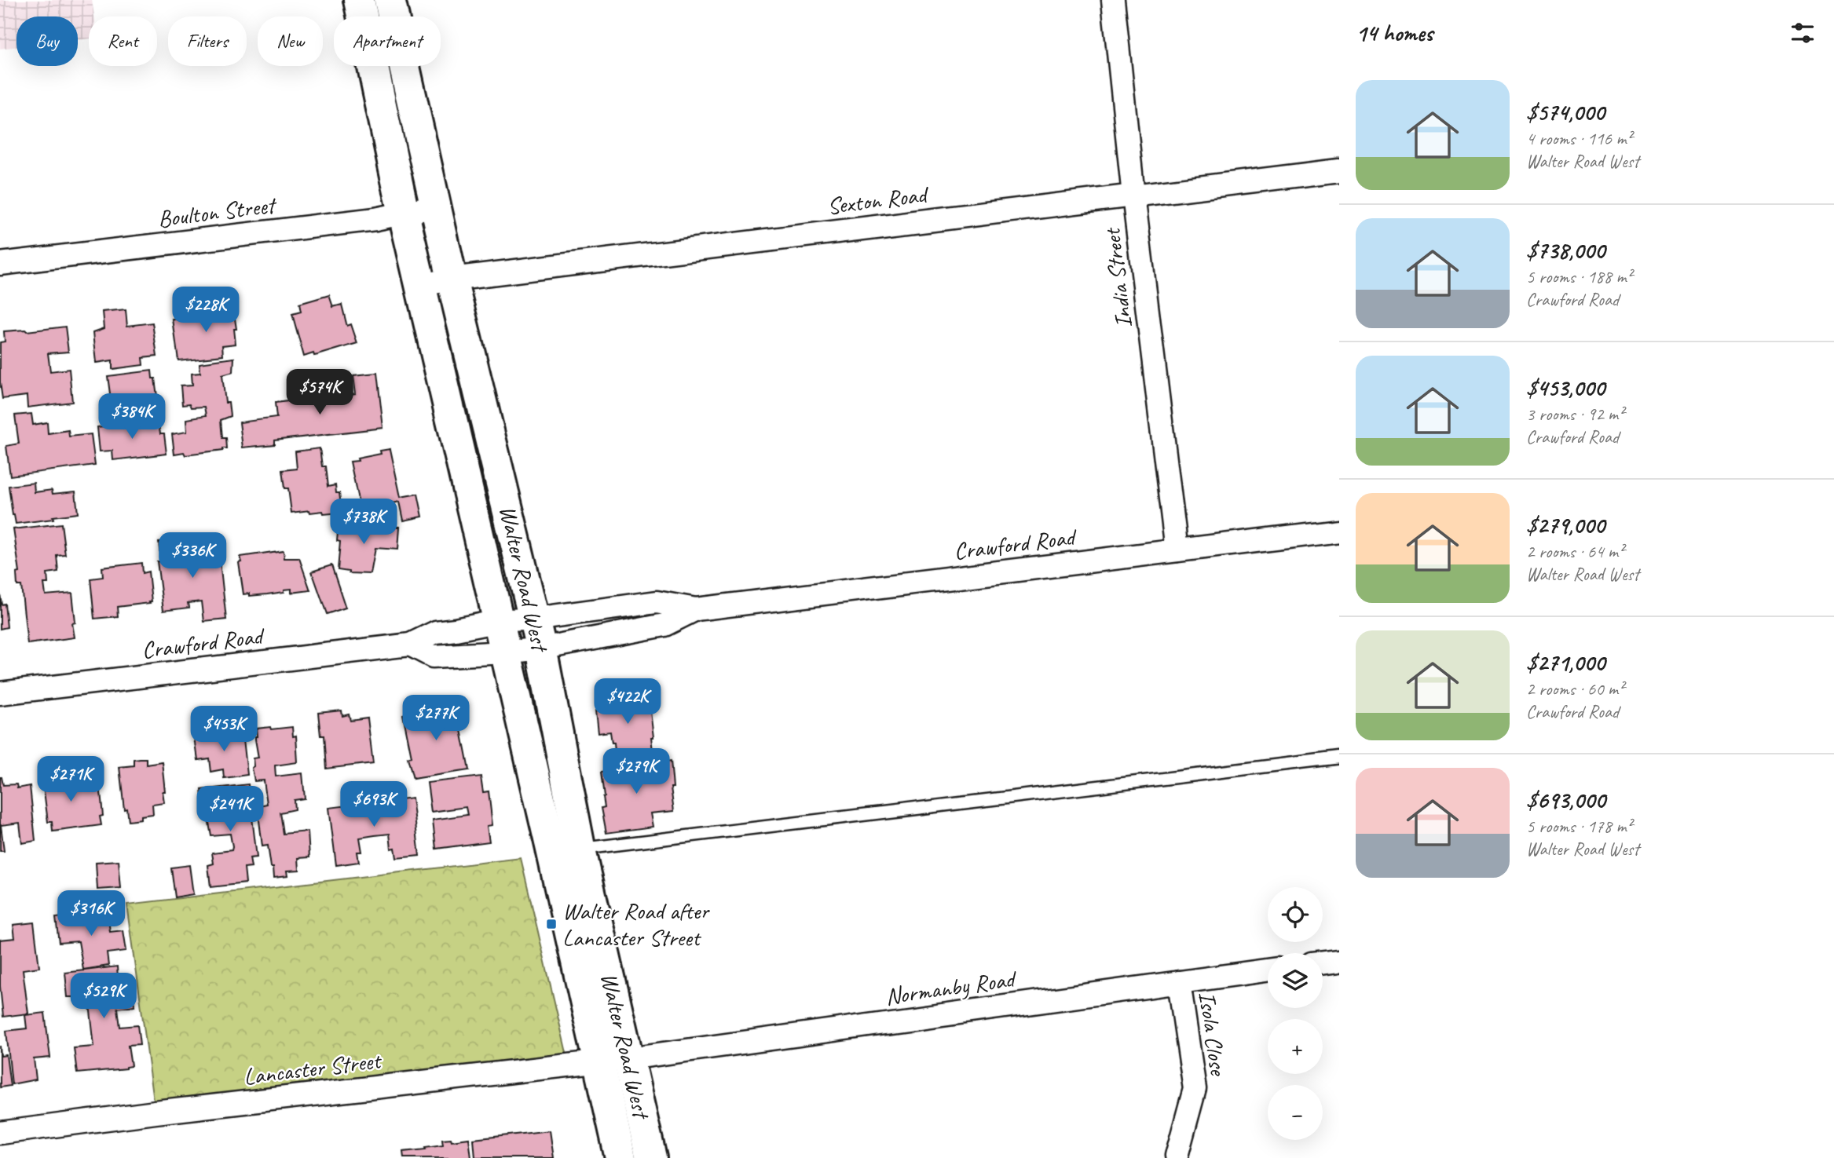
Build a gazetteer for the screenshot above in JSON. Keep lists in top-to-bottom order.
{
  "streets": {
    "main road": ["Walter Road West"],
    "street": [
      "Sexton Road",
      "Boulton Street",
      "India Street",
      "Crawford Road",
      "Normanby Road",
      "Isola Close",
      "Lancaster Street"
    ]
  },
  "crossings": [
    ["Sexton Road", "India Street"],
    ["Sexton Road", "Walter Road West"],
    ["Boulton Street", "Walter Road West"],
    ["India Street", "Crawford Road"],
    ["Crawford Road", "Walter Road West"],
    ["Walter Road West", "Normanby Road"],
    ["Walter Road West", "Lancaster Street"],
    ["Normanby Road", "Isola Close"],
    ["Normanby Road", "Lancaster Street"]
  ],
  "places": {
    "transit": ["Walter Road after Lancaster Street"]
  },
  "page": {
    "heading": "14 homes",
    "chip": [
      "Buy",
      "Rent",
      "Filters",
      "New",
      "Apartment"
    ],
    "list": [
      {
        "name": "$574,000",
        "note": "4 rooms · 116 m² · Walter Road West"
      },
      {
        "name": "$738,000",
        "note": "5 rooms · 188 m² · Crawford Road"
      },
      {
        "name": "$453,000",
        "note": "3 rooms · 92 m² · Crawford Road"
      },
      {
        "name": "$279,000",
        "note": "2 rooms · 64 m² · Walter Road West"
      },
      {
        "name": "$271,000",
        "note": "2 rooms · 60 m² · Crawford Road"
      },
      {
        "name": "$693,000",
        "note": "5 rooms · 178 m² · Walter Road West"
      }
    ],
    "price": [
      "$228K",
      "$574K",
      "$384K",
      "$738K",
      "$336K",
      "$422K",
      "$277K",
      "$453K",
      "$279K",
      "$271K",
      "$693K",
      "$241K",
      "$316K",
      "$529K"
    ],
    "map_buttons": ["+", "−"]
  }
}
